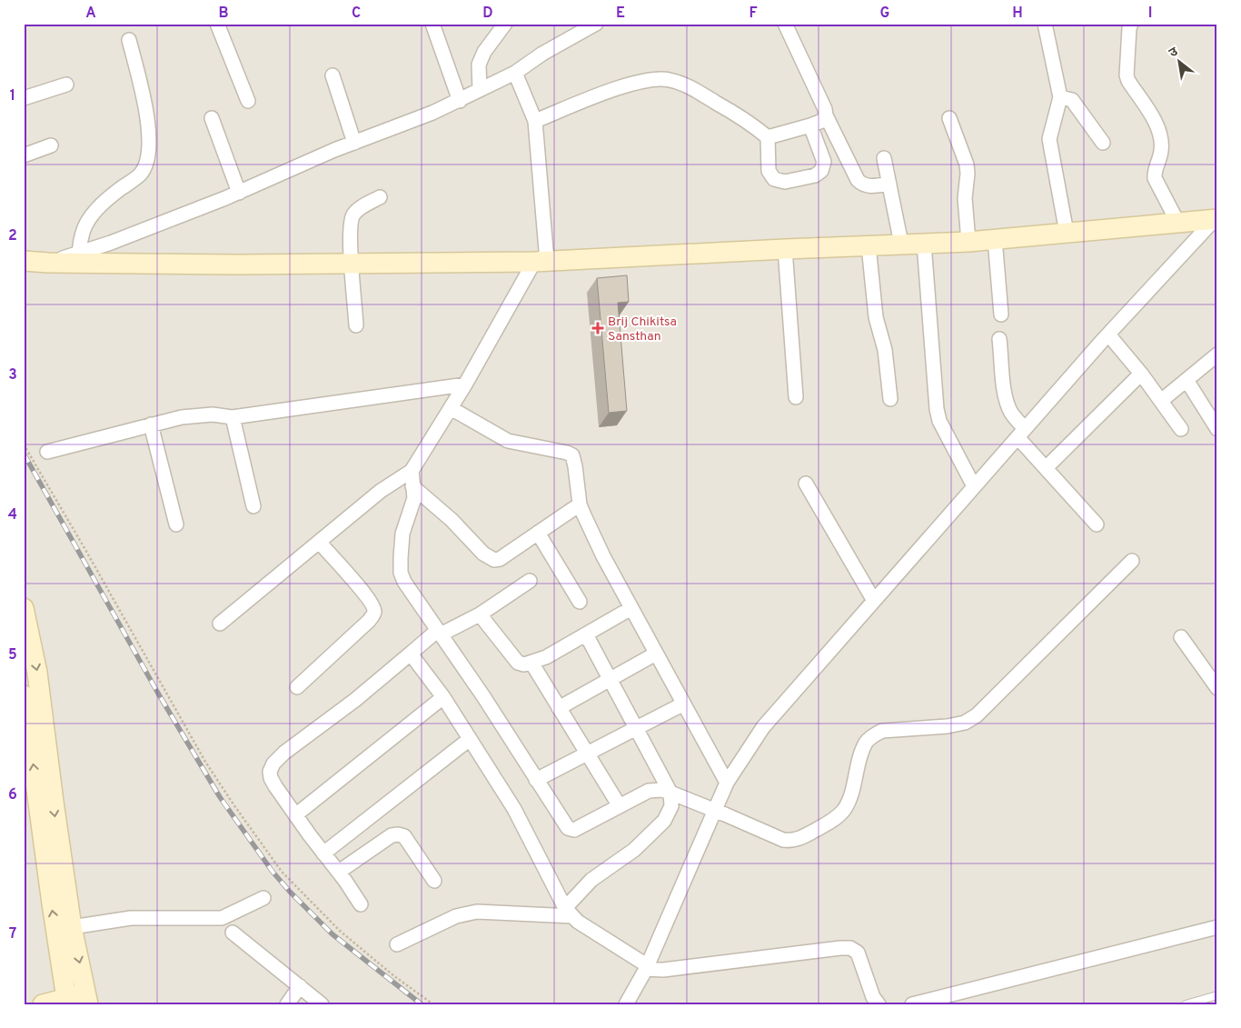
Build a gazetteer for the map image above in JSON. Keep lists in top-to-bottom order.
{
  "places": {
    "health": ["Brij Chikitsa Sansthan"]
  },
  "north": "top left",
  "grid": {
    "columns": [
      "A",
      "B",
      "C",
      "D",
      "E",
      "F",
      "G",
      "H",
      "I"
    ],
    "rows": [
      "1",
      "2",
      "3",
      "4",
      "5",
      "6",
      "7"
    ]
  }
}
